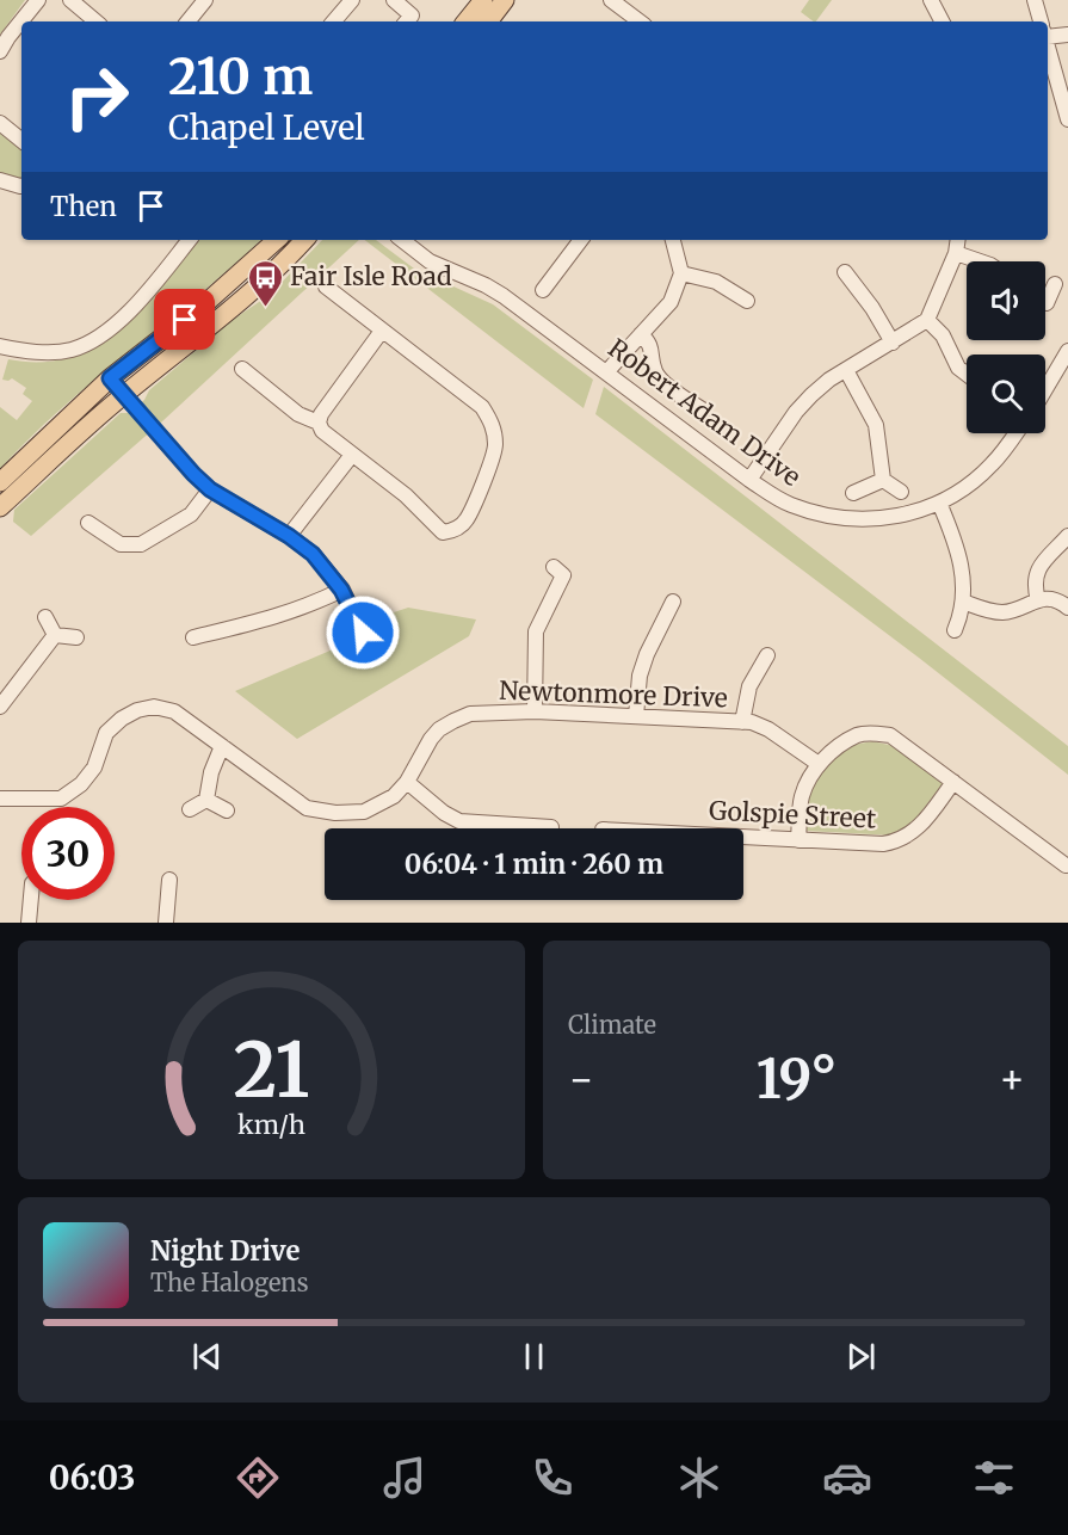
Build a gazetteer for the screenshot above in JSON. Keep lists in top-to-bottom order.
{
  "streets": {
    "street": ["Robert Adam Drive", "Newtonmore Drive", "Golspie Street"]
  },
  "places": {
    "bus stop": ["Fair Isle Road"]
  },
  "page": {
    "turn": ["210 m", "Chapel Level"],
    "then": "Then",
    "limit": "30",
    "trip": "06:04 · 1 min · 260 m",
    "tile": "Climate",
    "heat": ["−", "19°", "+"],
    "song": ["Night Drive", "The Halogens"],
    "tabs": "06:03",
    "gauge": ["21", "km/h"]
  }
}
